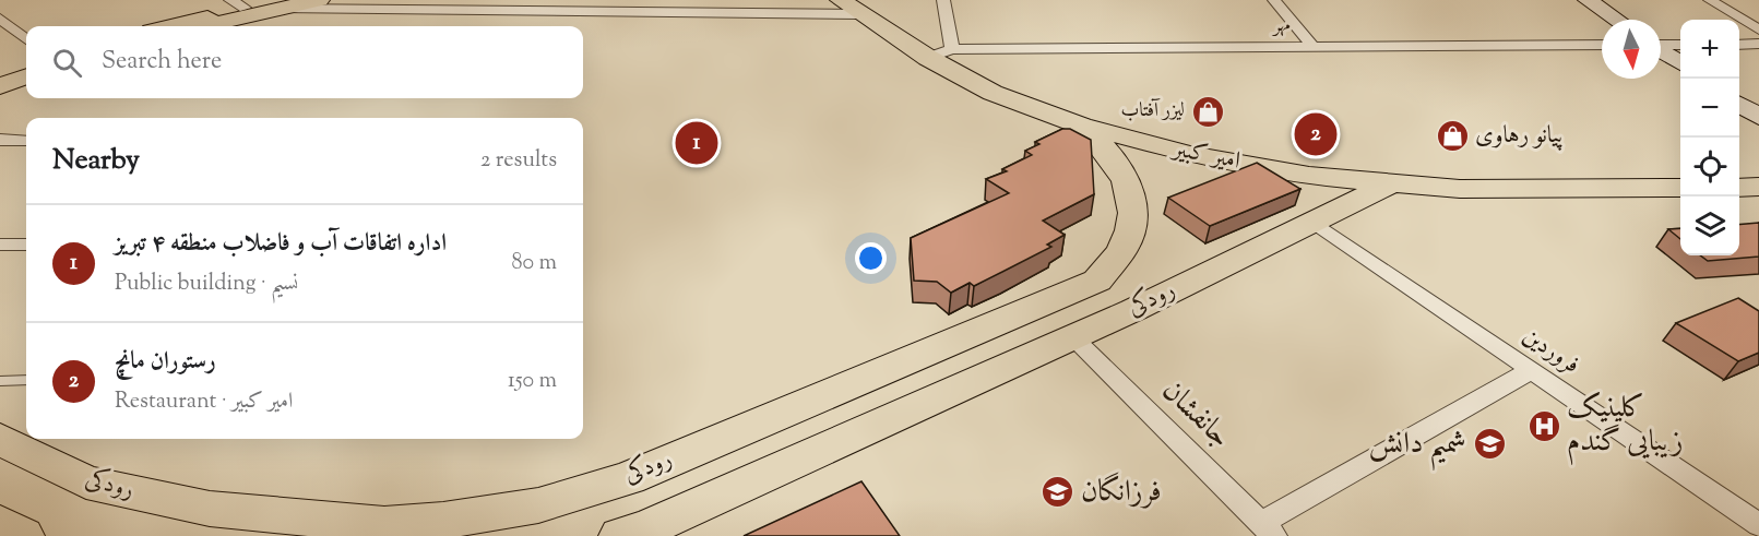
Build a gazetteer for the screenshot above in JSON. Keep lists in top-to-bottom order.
{
  "streets": {
    "main road": ["امیر کبیر", "رودکى"],
    "street": ["مهر", "فروردین", "جانفشان"]
  },
  "crossings": [
    ["مهر", "امیر کبیر"],
    ["امیر کبیر", "رودکى"],
    ["رودکى", "فروردین"],
    ["رودکى", "جانفشان"]
  ],
  "places": {
    "shop": ["لیزر آفتاب", "پیانو رهاوی"],
    "hospital": ["کلینیک زیبایی گندم"],
    "school or university": ["شمیم دانش", "فرزانگان"]
  },
  "north": "bottom",
  "page": {
    "map_buttons": ["+", "−"],
    "search": "Search here",
    "pins": ["2", "1"],
    "heading": ["Nearby", "2 results"],
    "list": [
      {
        "mark": "1",
        "name": "اداره اتفاقات آب و فاضلاب منطقه ۴ تبریز",
        "note": "Public building · نسیم",
        "value": "80 m"
      },
      {
        "mark": "2",
        "name": "رستوران مانچ",
        "note": "Restaurant · امیر کبیر",
        "value": "150 m"
      }
    ]
  }
}
